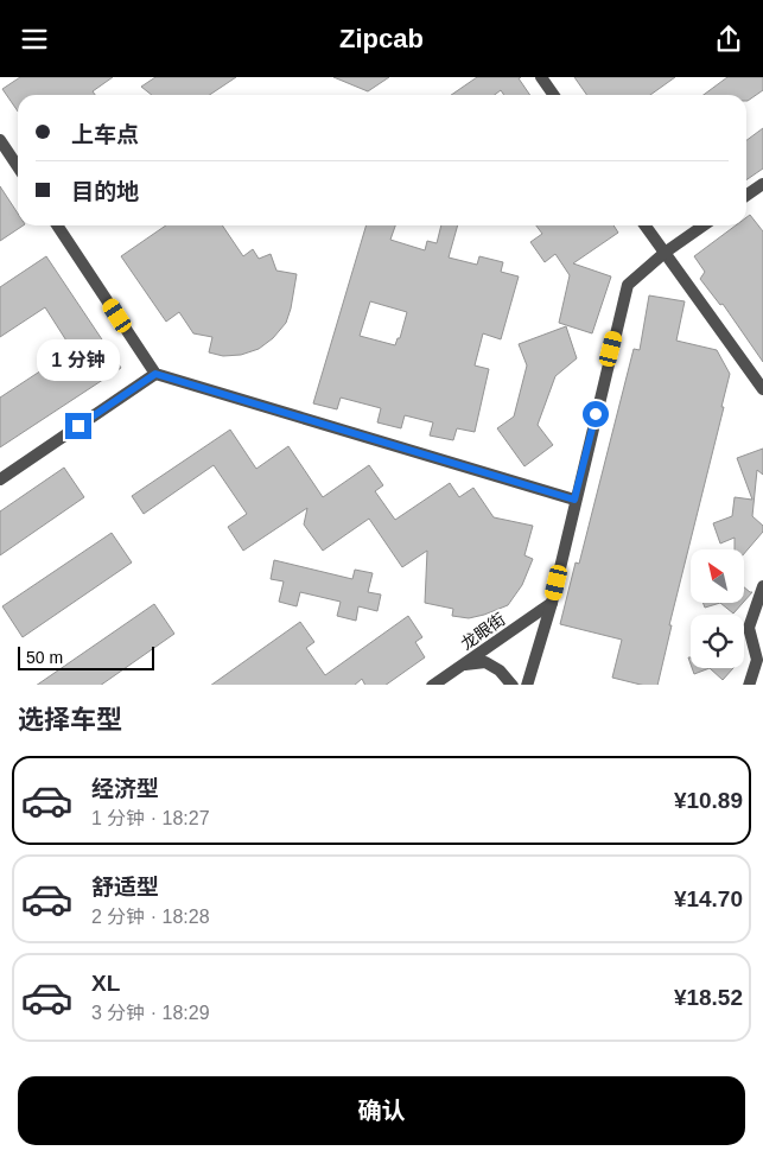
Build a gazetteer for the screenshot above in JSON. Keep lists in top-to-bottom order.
{
  "streets": {
    "street": ["龙眼街"]
  },
  "scale_bar": "50 m",
  "north": "top left",
  "page": {
    "header": "Zipcab",
    "banner": ["上车点", "目的地"],
    "bubble": "1 分钟",
    "scale": "50 m",
    "heading": "选择车型",
    "list": [
      {
        "name": "经济型",
        "note": "1 分钟 · 18:27",
        "value": "¥10.89"
      },
      {
        "name": "舒适型",
        "note": "2 分钟 · 18:28",
        "value": "¥14.70"
      },
      {
        "name": "XL",
        "note": "3 分钟 · 18:29",
        "value": "¥18.52"
      }
    ],
    "buttons": "确认"
  }
}
